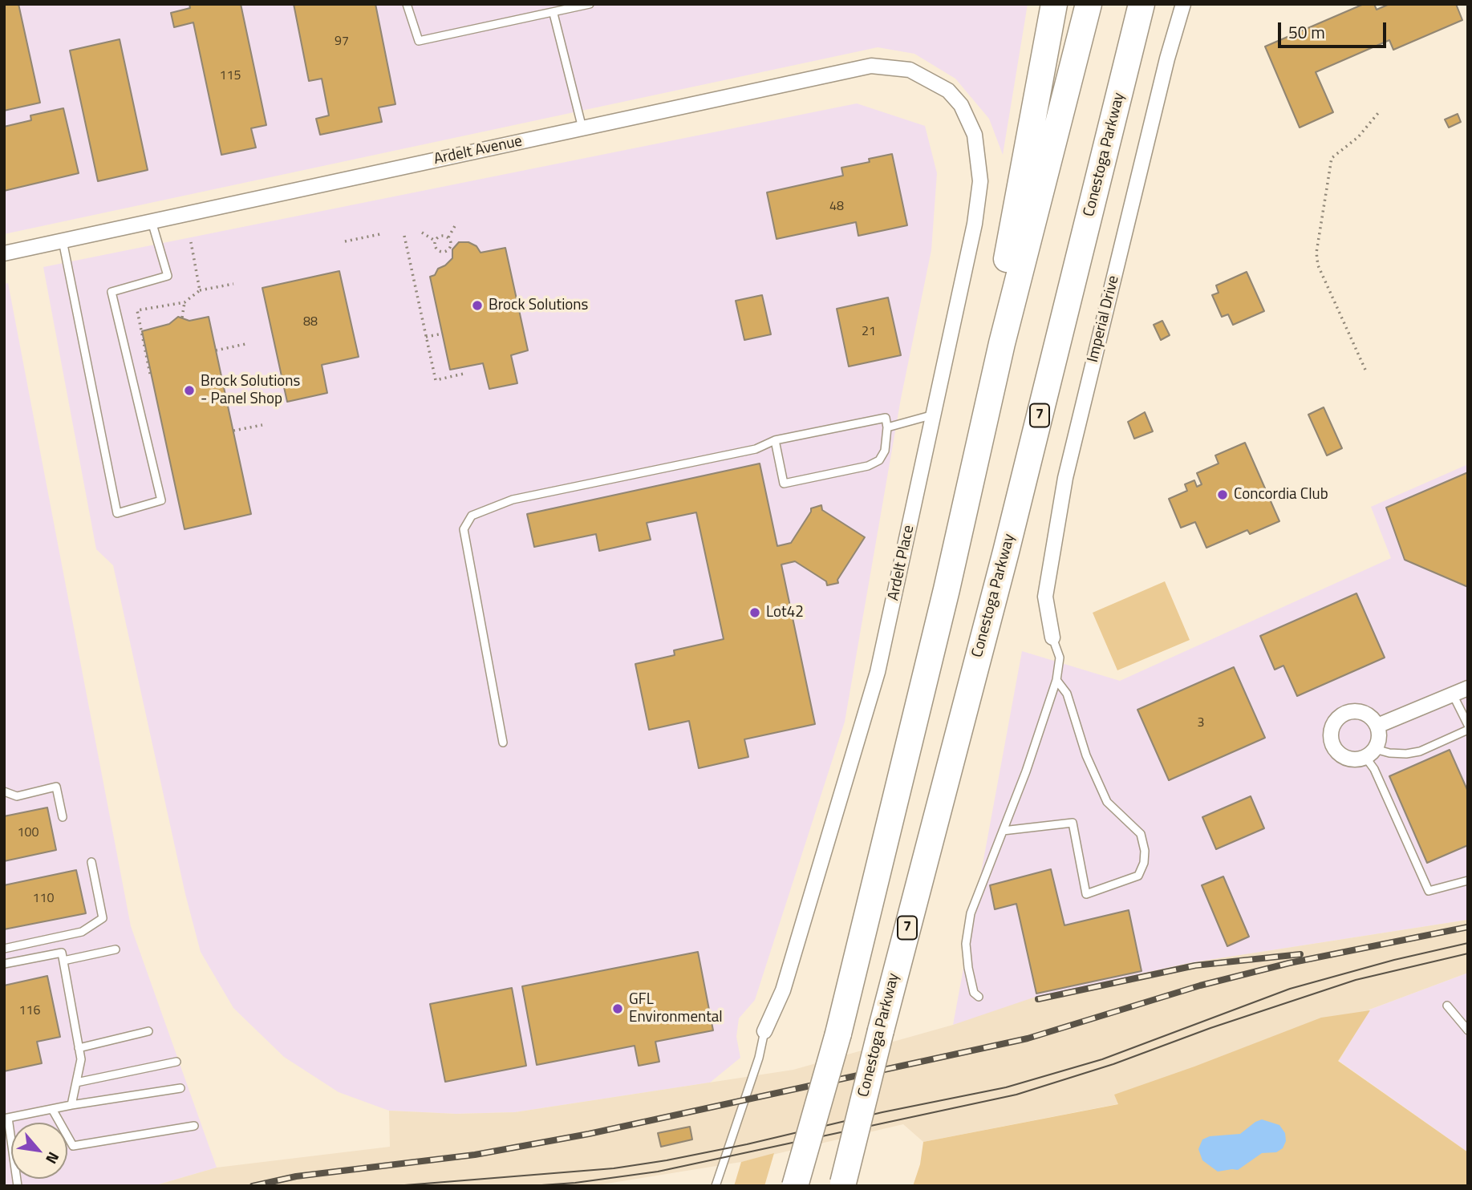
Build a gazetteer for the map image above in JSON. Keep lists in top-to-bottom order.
{
  "streets": {
    "highway": ["Conestoga Parkway", "7"],
    "street": ["Ardelt Avenue", "Imperial Drive", "Ardelt Place"]
  },
  "crossings": [
    ["Ardelt Avenue", "Ardelt Place"]
  ],
  "places": [
    "Brock Solutions",
    "Brock Solutions - Panel Shop",
    "Concordia Club",
    "Lot42",
    "GFL Environmental"
  ],
  "house_numbers": [
    "97",
    "115",
    "48",
    "88",
    "21",
    "3",
    "100",
    "110",
    "116"
  ],
  "scale_bar": "50 m",
  "north": "bottom right"
}
